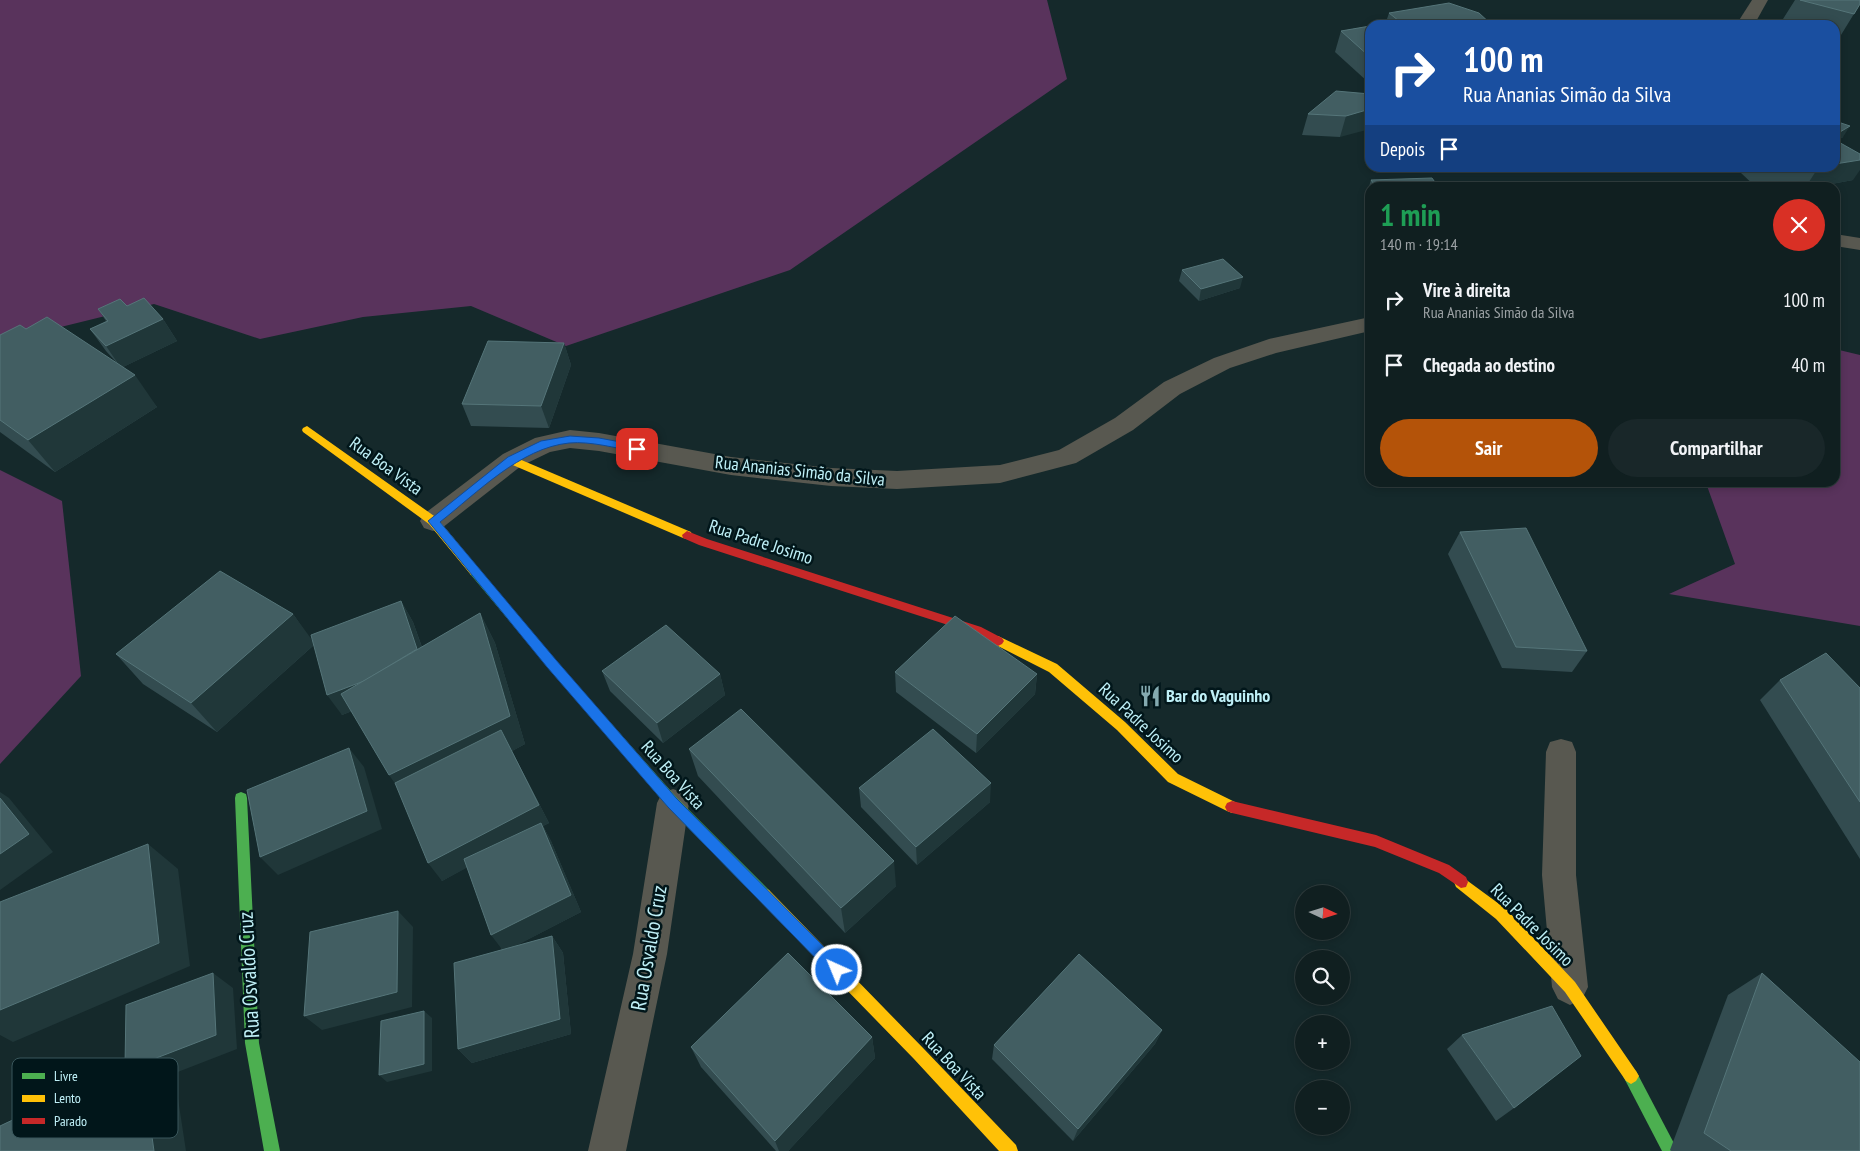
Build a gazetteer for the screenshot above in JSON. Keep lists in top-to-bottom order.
{
  "streets": {
    "street": [
      "Rua Boa Vista",
      "Rua Ananias Simão da Silva",
      "Rua Padre Josimo",
      "Rua Osvaldo Cruz"
    ]
  },
  "crossings": [
    ["Rua Boa Vista", "Rua Ananias Simão da Silva"],
    ["Rua Boa Vista", "Rua Osvaldo Cruz"],
    ["Rua Ananias Simão da Silva", "Rua Padre Josimo"]
  ],
  "places": {
    "restaurant": ["Bar do Vaguinho"]
  },
  "legend": ["Livre", "Lento", "Parado"],
  "north": "right",
  "page": {
    "turn": ["100 m", "Rua Ananias Simão da Silva"],
    "then": "Depois",
    "heading": ["1 min", "140 m · 19:14"],
    "list": [
      {
        "name": "Vire à direita",
        "note": "Rua Ananias Simão da Silva",
        "value": "100 m"
      },
      {
        "name": "Chegada ao destino",
        "value": "40 m"
      }
    ],
    "buttons": ["Sair", "Compartilhar"],
    "map_buttons": ["+", "−"]
  }
}
